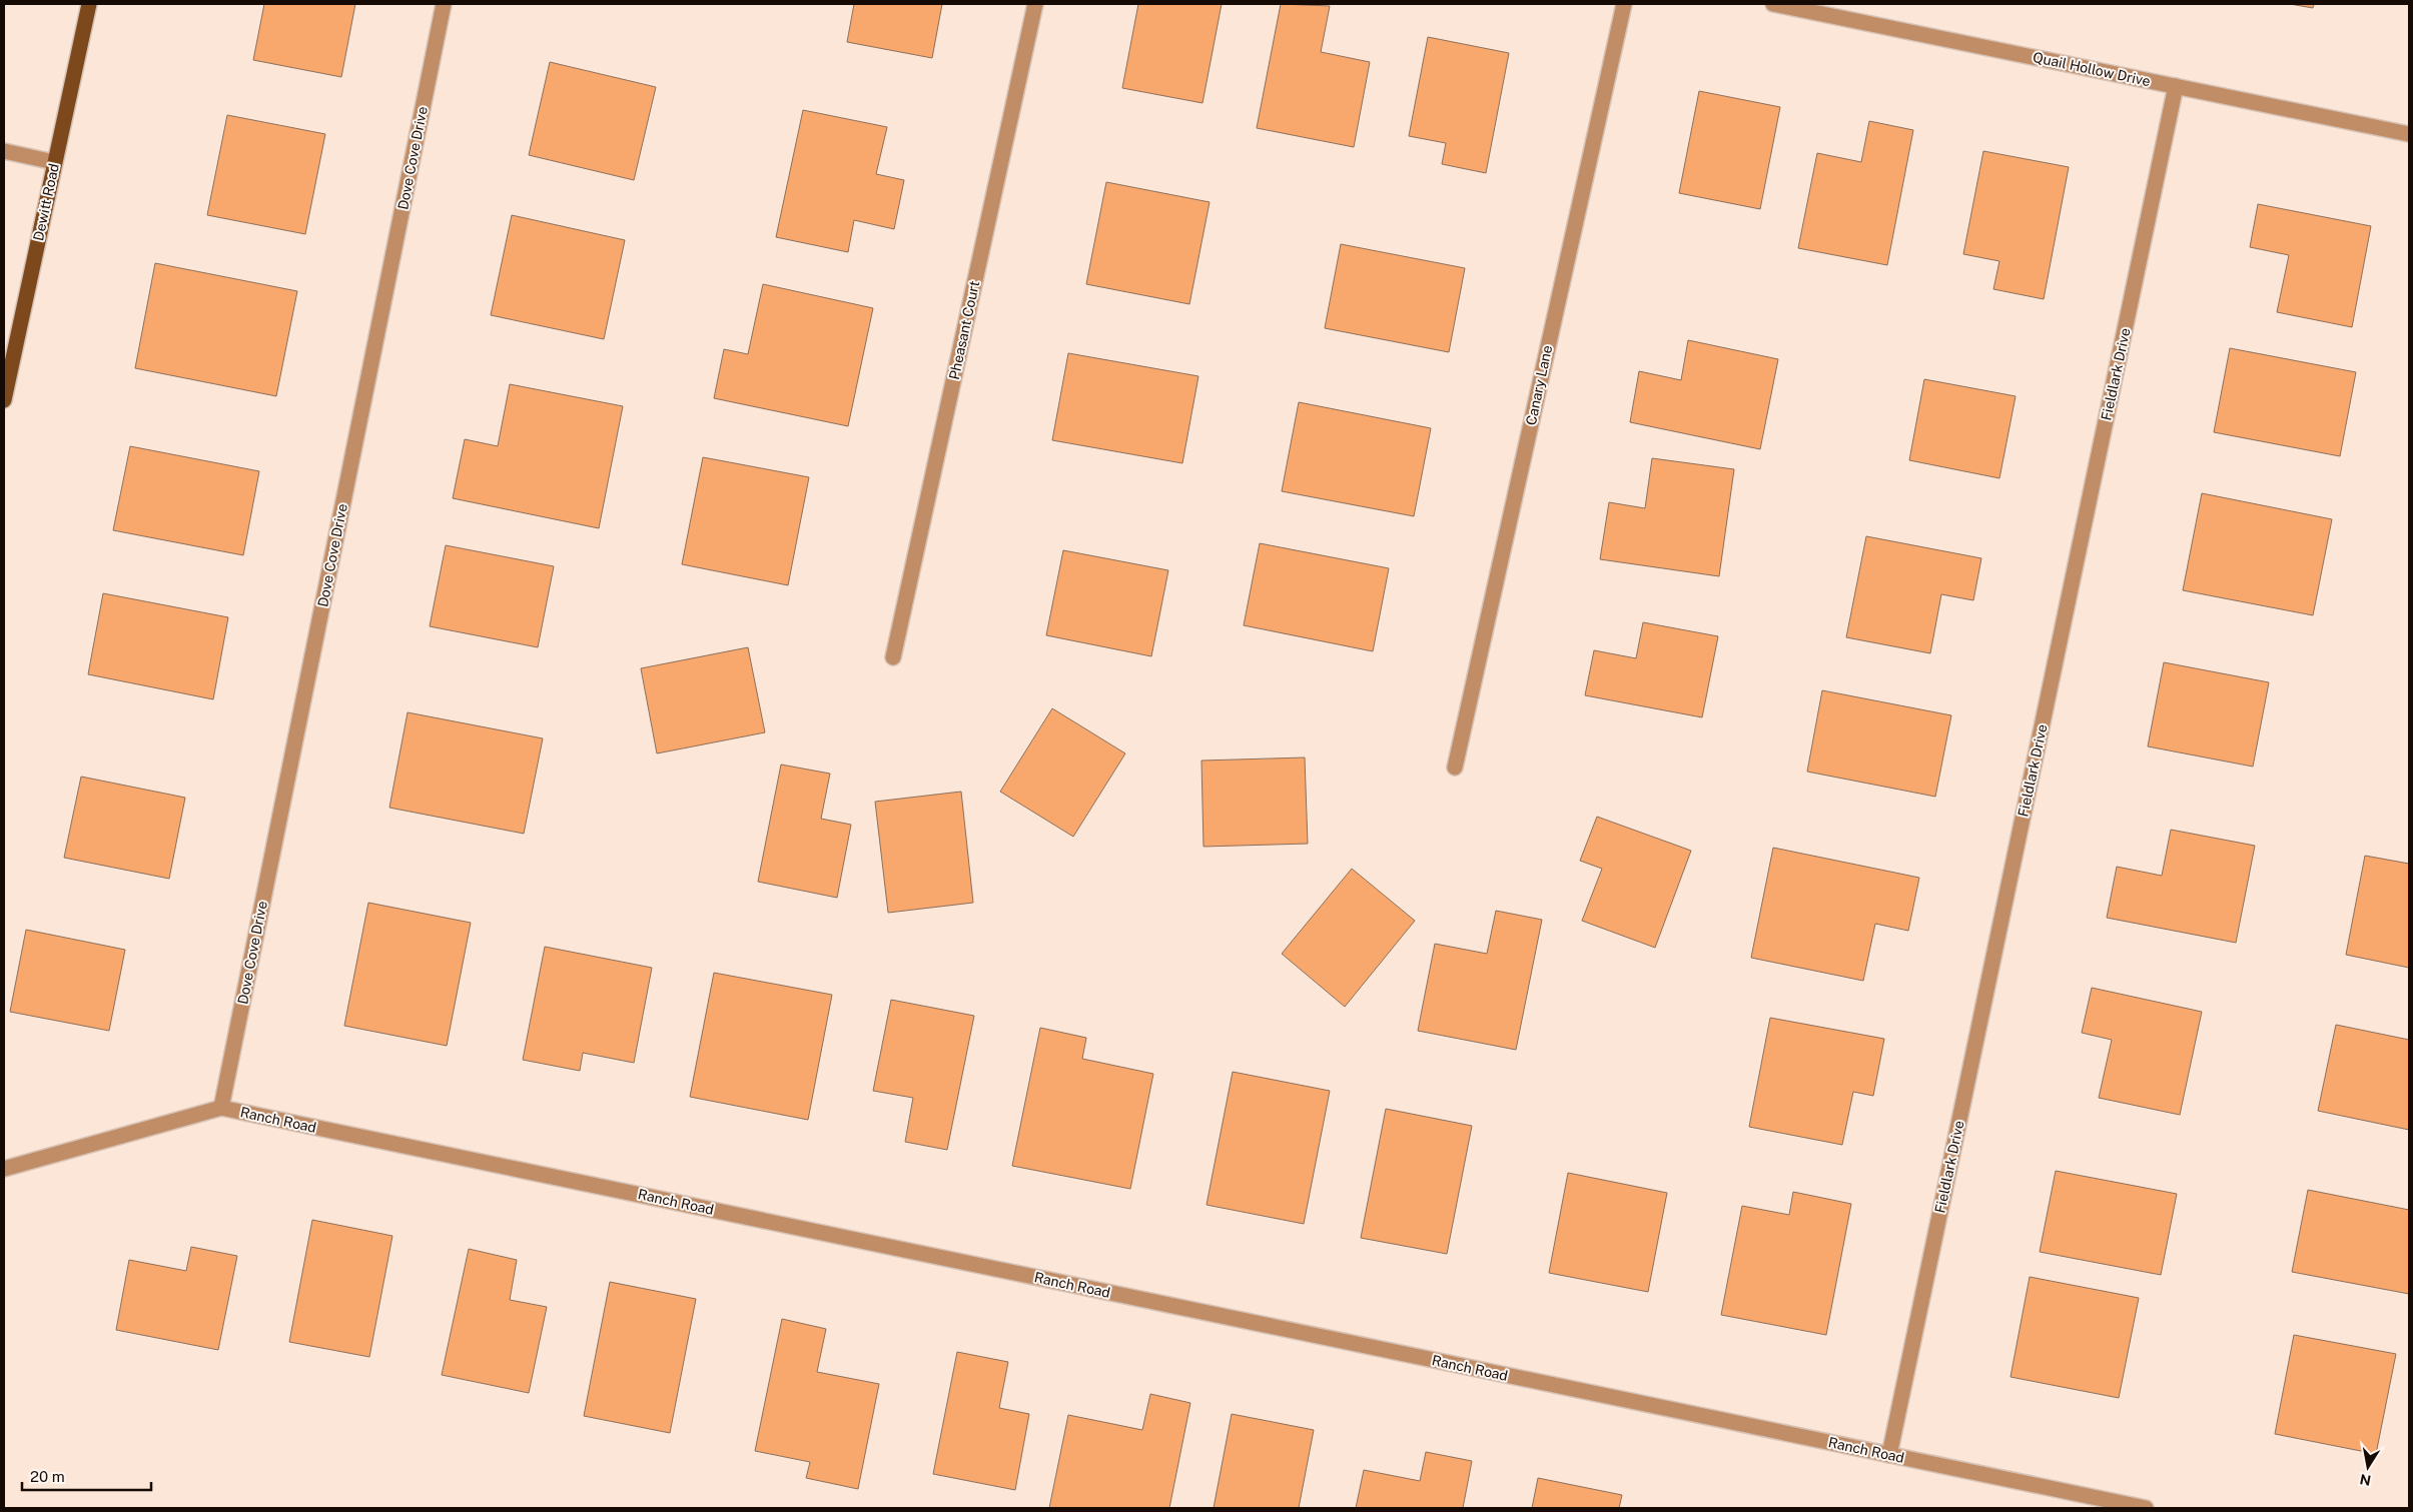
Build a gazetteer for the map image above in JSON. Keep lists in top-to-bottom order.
{
  "streets": {
    "main road": ["Dewitt Road"],
    "street": [
      "Quail Hollow Drive",
      "Dove Cove Drive",
      "Pheasant Court",
      "Fieldlark Drive",
      "Canary Lane",
      "Ranch Road"
    ]
  },
  "crossings": [
    ["Quail Hollow Drive", "Fieldlark Drive"],
    ["Dove Cove Drive", "Ranch Road"],
    ["Fieldlark Drive", "Ranch Road"]
  ],
  "scale_bar": "20 m",
  "north": "bottom"
}
